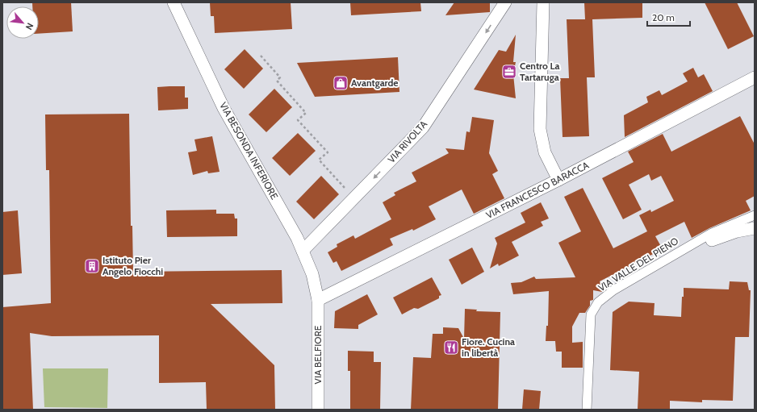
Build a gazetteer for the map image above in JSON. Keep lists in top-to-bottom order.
{
  "streets": {
    "street": [
      "VIA RIVOLTA",
      "VIA BESONDA INFERIORE",
      "VIA FRANCESCO BARACCA",
      "VIA VALLE DEL PIENO",
      "VIA BELFIORE"
    ]
  },
  "crossings": [
    ["VIA RIVOLTA", "VIA BESONDA INFERIORE"],
    ["VIA BESONDA INFERIORE", "VIA FRANCESCO BARACCA"],
    ["VIA BESONDA INFERIORE", "VIA BELFIORE"],
    ["VIA FRANCESCO BARACCA", "VIA BELFIORE"]
  ],
  "one_way": ["VIA RIVOLTA"],
  "places": {
    "office": ["Centro La Tartaruga"],
    "shop": ["Avantgarde"],
    "building": ["Istituto Pier Angelo Fiocchi"],
    "restaurant": ["Fiore. Cucina in libertà"]
  },
  "scale_bar": "20 m",
  "north": "bottom right"
}
